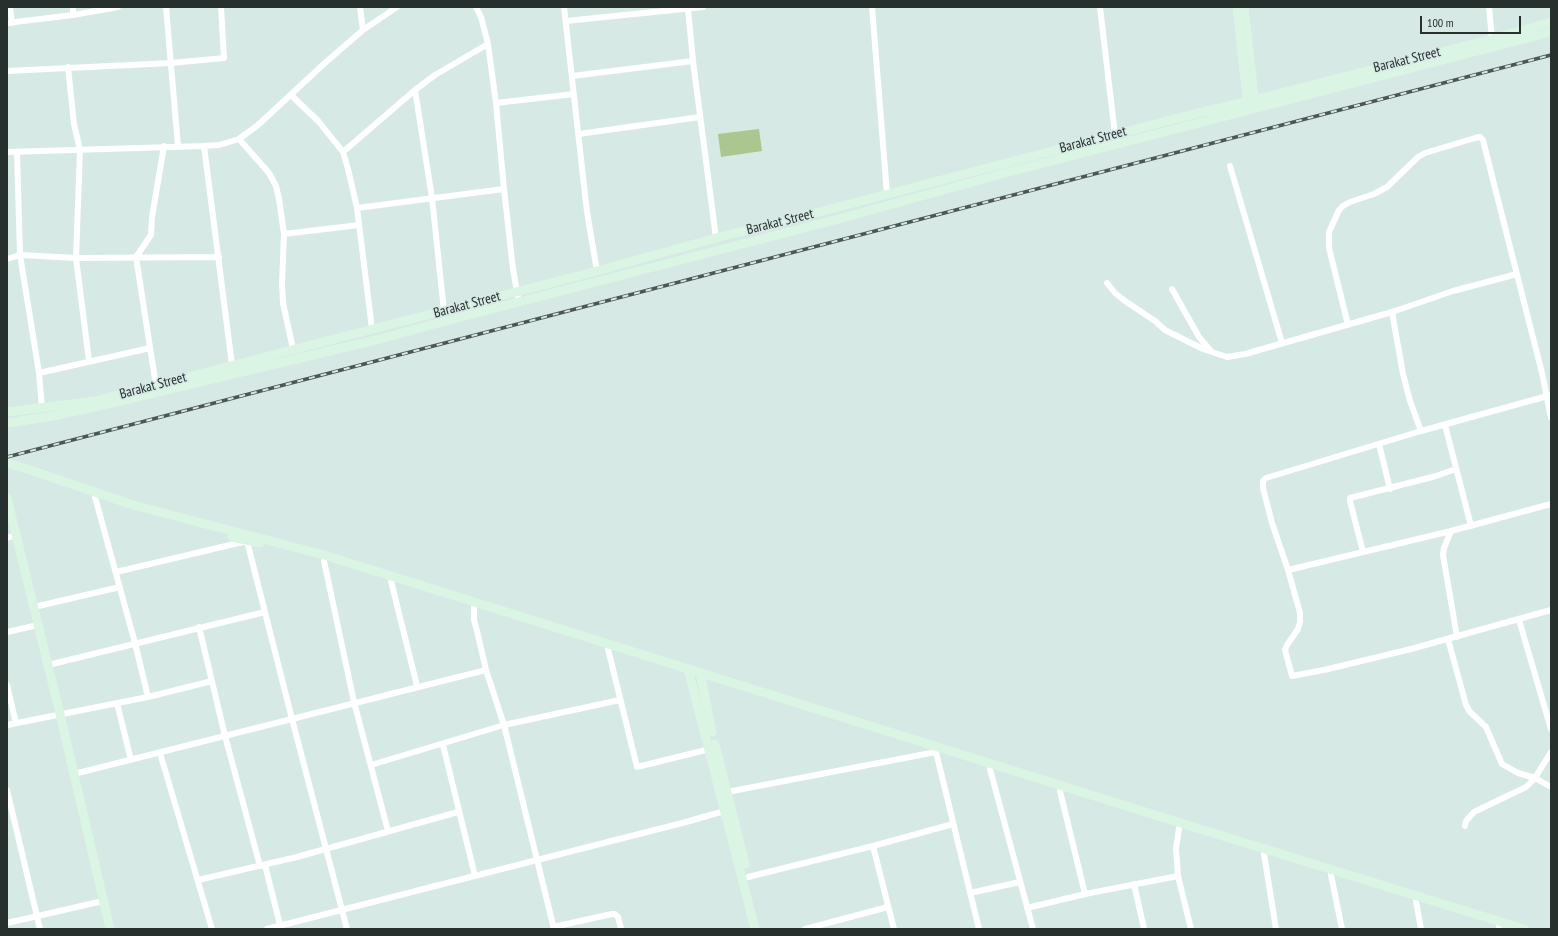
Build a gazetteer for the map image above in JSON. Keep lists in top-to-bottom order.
{
  "streets": {
    "street": ["Barakat Street"]
  },
  "scale_bar": "100 m"
}
